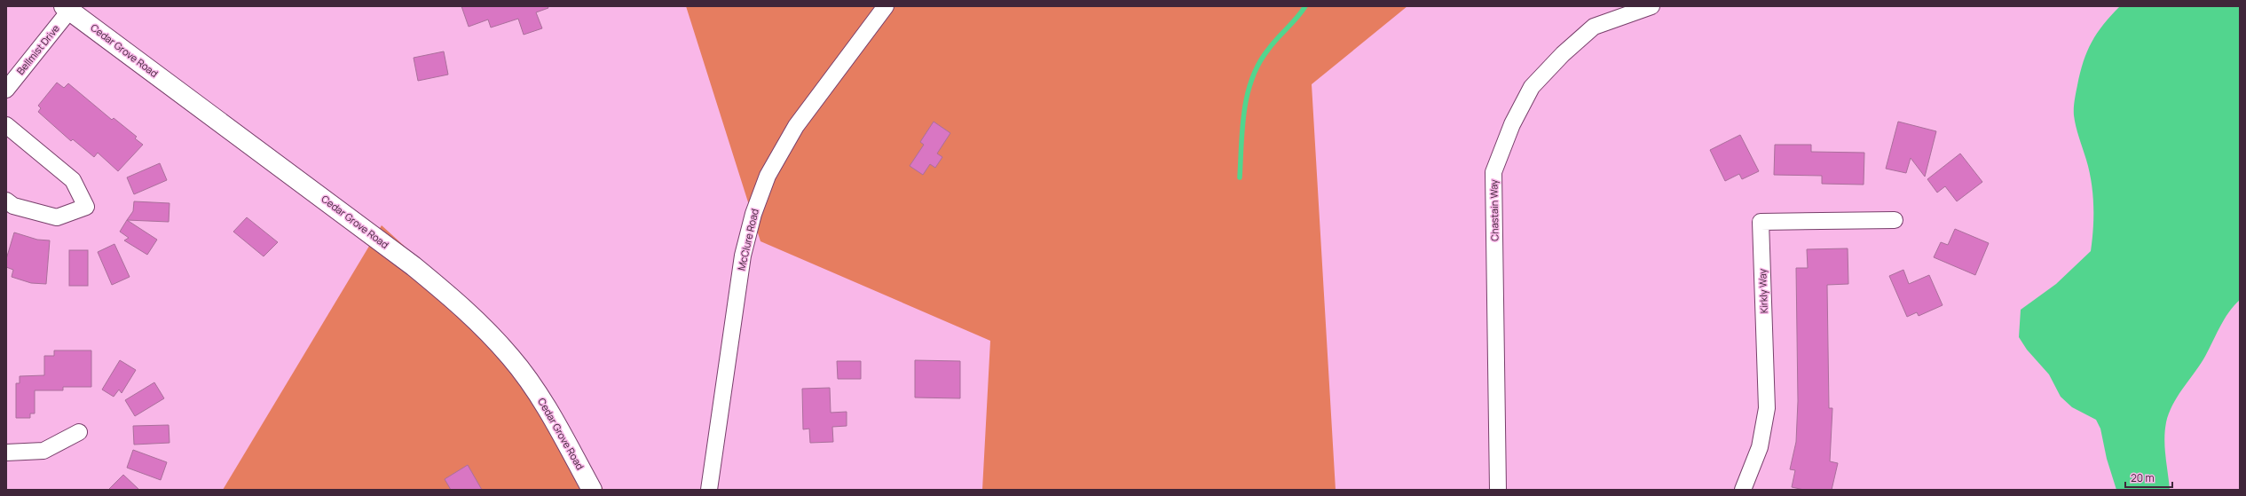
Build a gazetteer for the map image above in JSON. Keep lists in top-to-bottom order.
{
  "streets": {
    "main road": ["Cedar Grove Road"],
    "street": [
      "Bellmist Drive",
      "Chastain Way",
      "McClure Road",
      "Kirkly Way"
    ]
  },
  "crossings": [
    ["Bellmist Drive", "Cedar Grove Road"]
  ],
  "scale_bar": "20 m"
}
